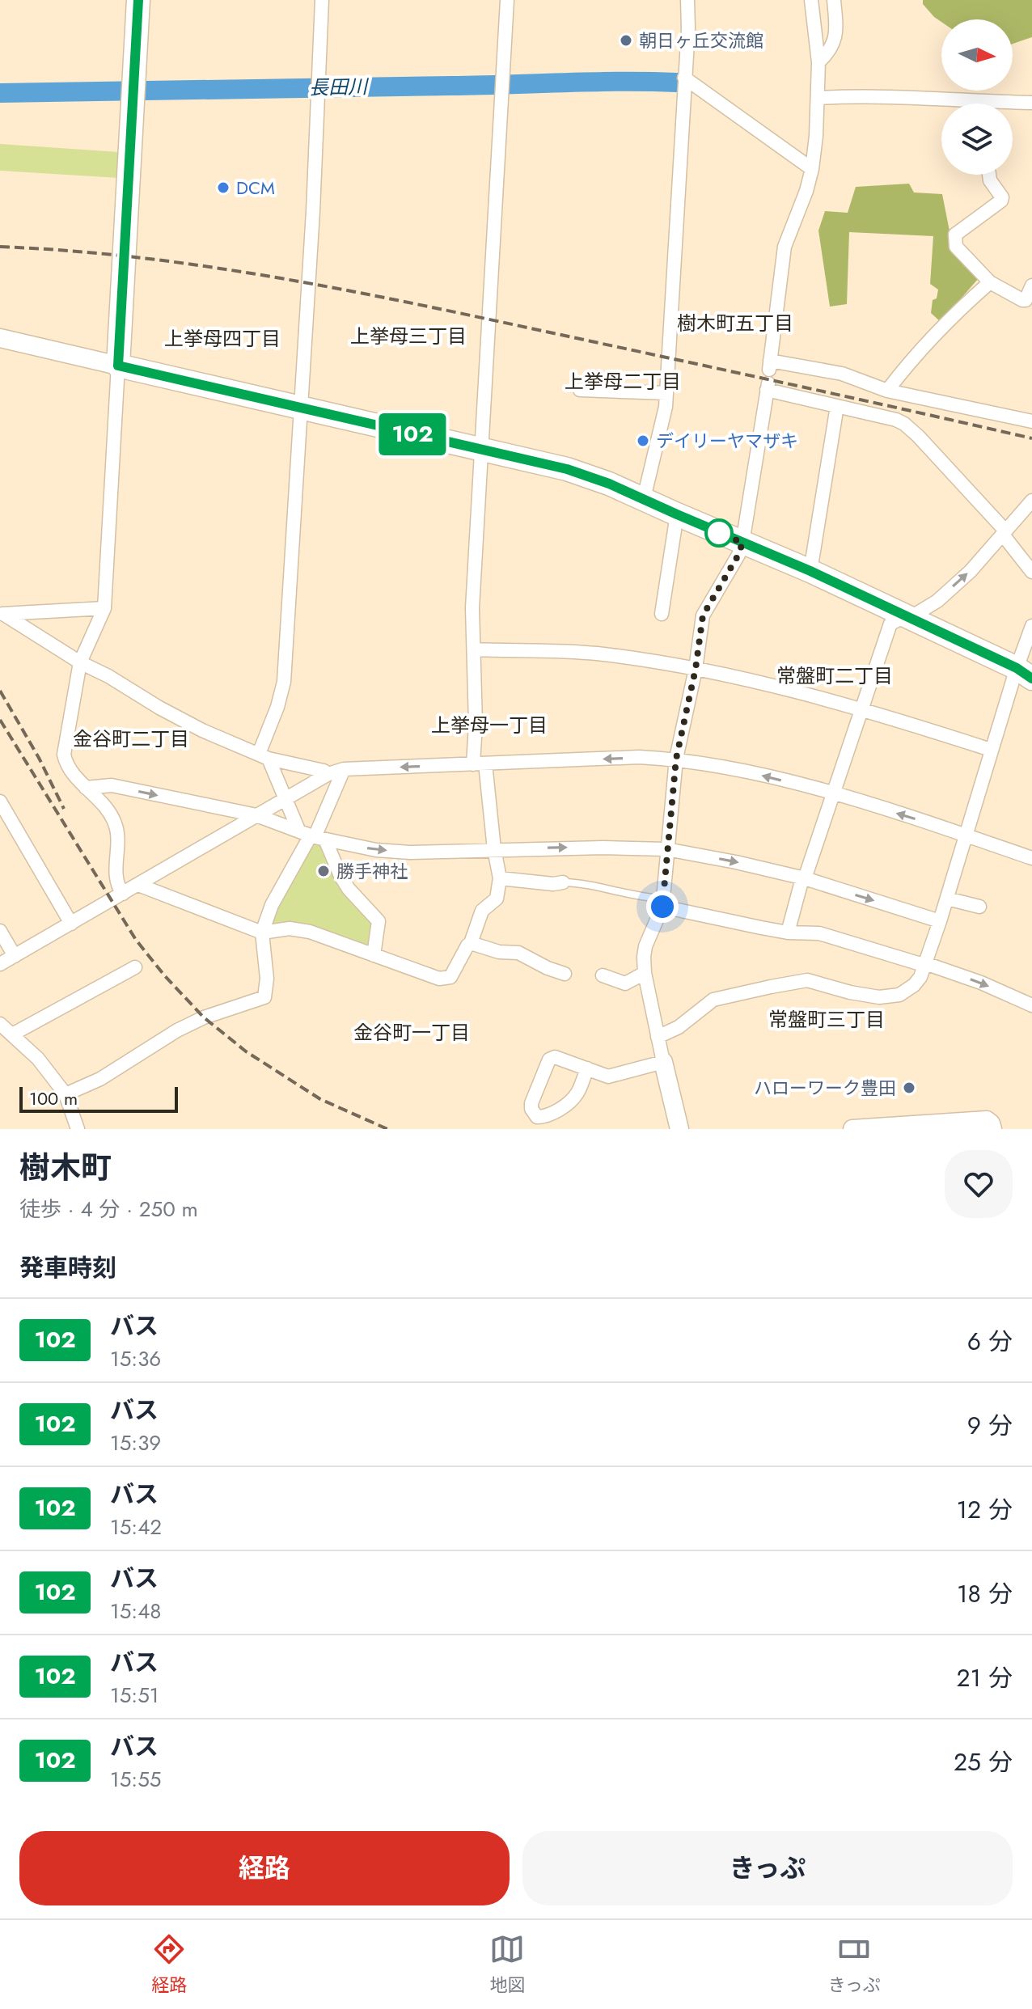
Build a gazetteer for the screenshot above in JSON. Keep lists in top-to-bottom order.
{
  "districts": [
    "樹木町五丁目",
    "上挙母三丁目",
    "上挙母四丁目",
    "上挙母二丁目",
    "常盤町二丁目",
    "上挙母一丁目",
    "金谷町二丁目",
    "常盤町三丁目",
    "金谷町一丁目"
  ],
  "water": ["長田川"],
  "places": [
    "朝日ヶ丘交流館",
    "DCM",
    "デイリーヤマザキ",
    "勝手神社",
    "ハローワーク豊田"
  ],
  "lines": ["bus line 102"],
  "scale_bar": "100 m",
  "north": "right",
  "page": {
    "on_map": "102",
    "scale": "100 m",
    "heading": [
      ["樹木町", "徒歩 · 4 分 · 250 m"],
      "発車時刻"
    ],
    "list": [
      {
        "mark": "102",
        "name": "バス",
        "note": "15:36",
        "value": "6 分"
      },
      {
        "mark": "102",
        "name": "バス",
        "note": "15:39",
        "value": "9 分"
      },
      {
        "mark": "102",
        "name": "バス",
        "note": "15:42",
        "value": "12 分"
      },
      {
        "mark": "102",
        "name": "バス",
        "note": "15:48",
        "value": "18 分"
      },
      {
        "mark": "102",
        "name": "バス",
        "note": "15:51",
        "value": "21 分"
      },
      {
        "mark": "102",
        "name": "バス",
        "note": "15:55",
        "value": "25 分"
      }
    ],
    "buttons": ["経路", "きっぷ"],
    "tabs": ["経路", "地図", "きっぷ"]
  }
}
